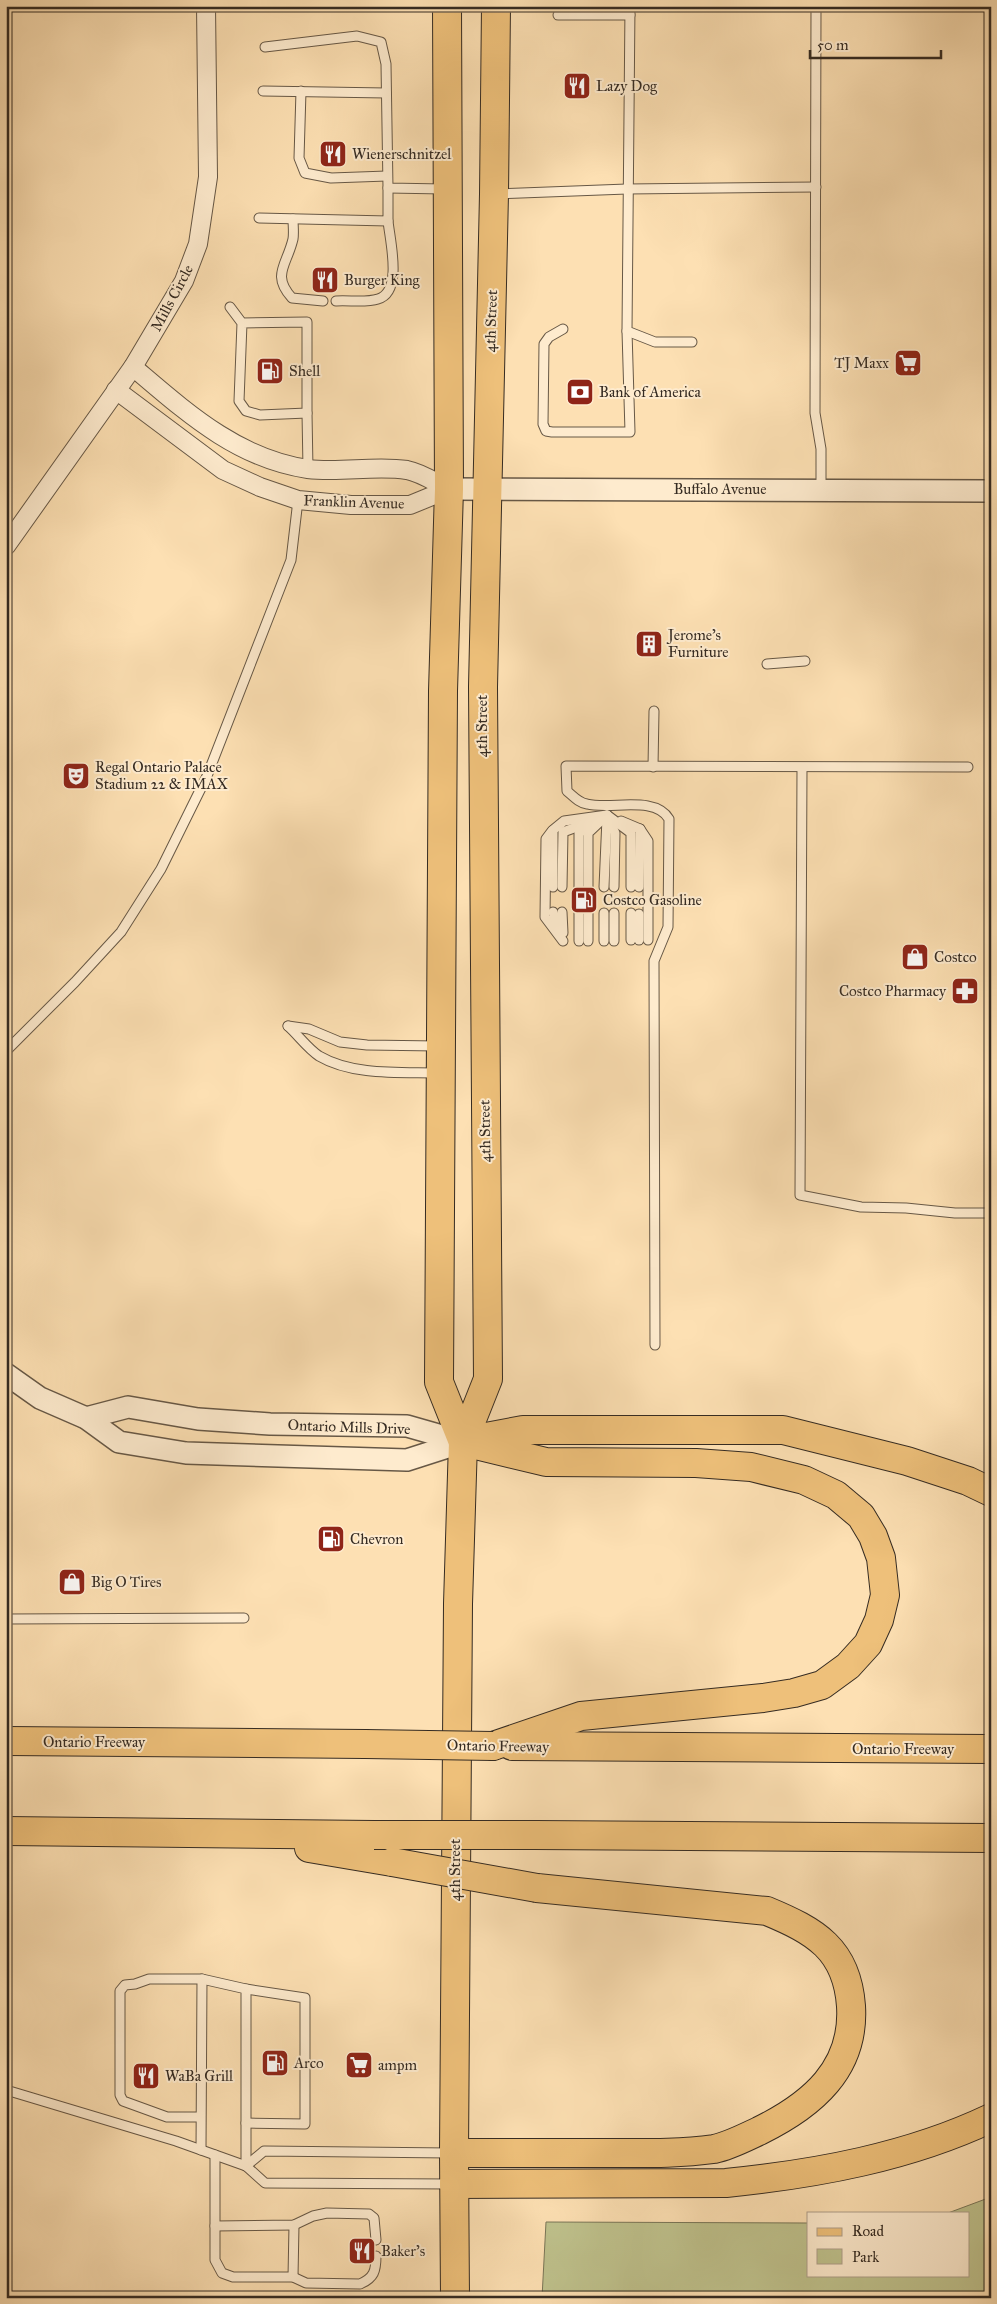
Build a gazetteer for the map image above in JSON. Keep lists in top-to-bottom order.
{
  "streets": {
    "main road": ["4th Street", "Ontario Freeway"],
    "street": [
      "Mills Circle",
      "Buffalo Avenue",
      "Franklin Avenue",
      "Ontario Mills Drive"
    ]
  },
  "crossings": [
    ["Mills Circle", "Franklin Avenue"],
    ["4th Street", "Buffalo Avenue"],
    ["4th Street", "Franklin Avenue"],
    ["4th Street", "Ontario Mills Drive"],
    ["Buffalo Avenue", "Franklin Avenue"]
  ],
  "places": {
    "restaurant": [
      "Lazy Dog",
      "Wienerschnitzel",
      "Burger King",
      "WaBa Grill",
      "Baker's"
    ],
    "supermarket": ["TJ Maxx", "ampm"],
    "fuel station": [
      "Shell",
      "Costco Gasoline",
      "Chevron",
      "Arco"
    ],
    "bank": ["Bank of America"],
    "building": ["Jerome's Furniture"],
    "theatre": ["Regal Ontario Palace Stadium 22 & IMAX"],
    "shop": ["Costco", "Big O Tires"],
    "pharmacy": ["Costco Pharmacy"]
  },
  "legend": ["Road", "Park"],
  "scale_bar": "50 m"
}
